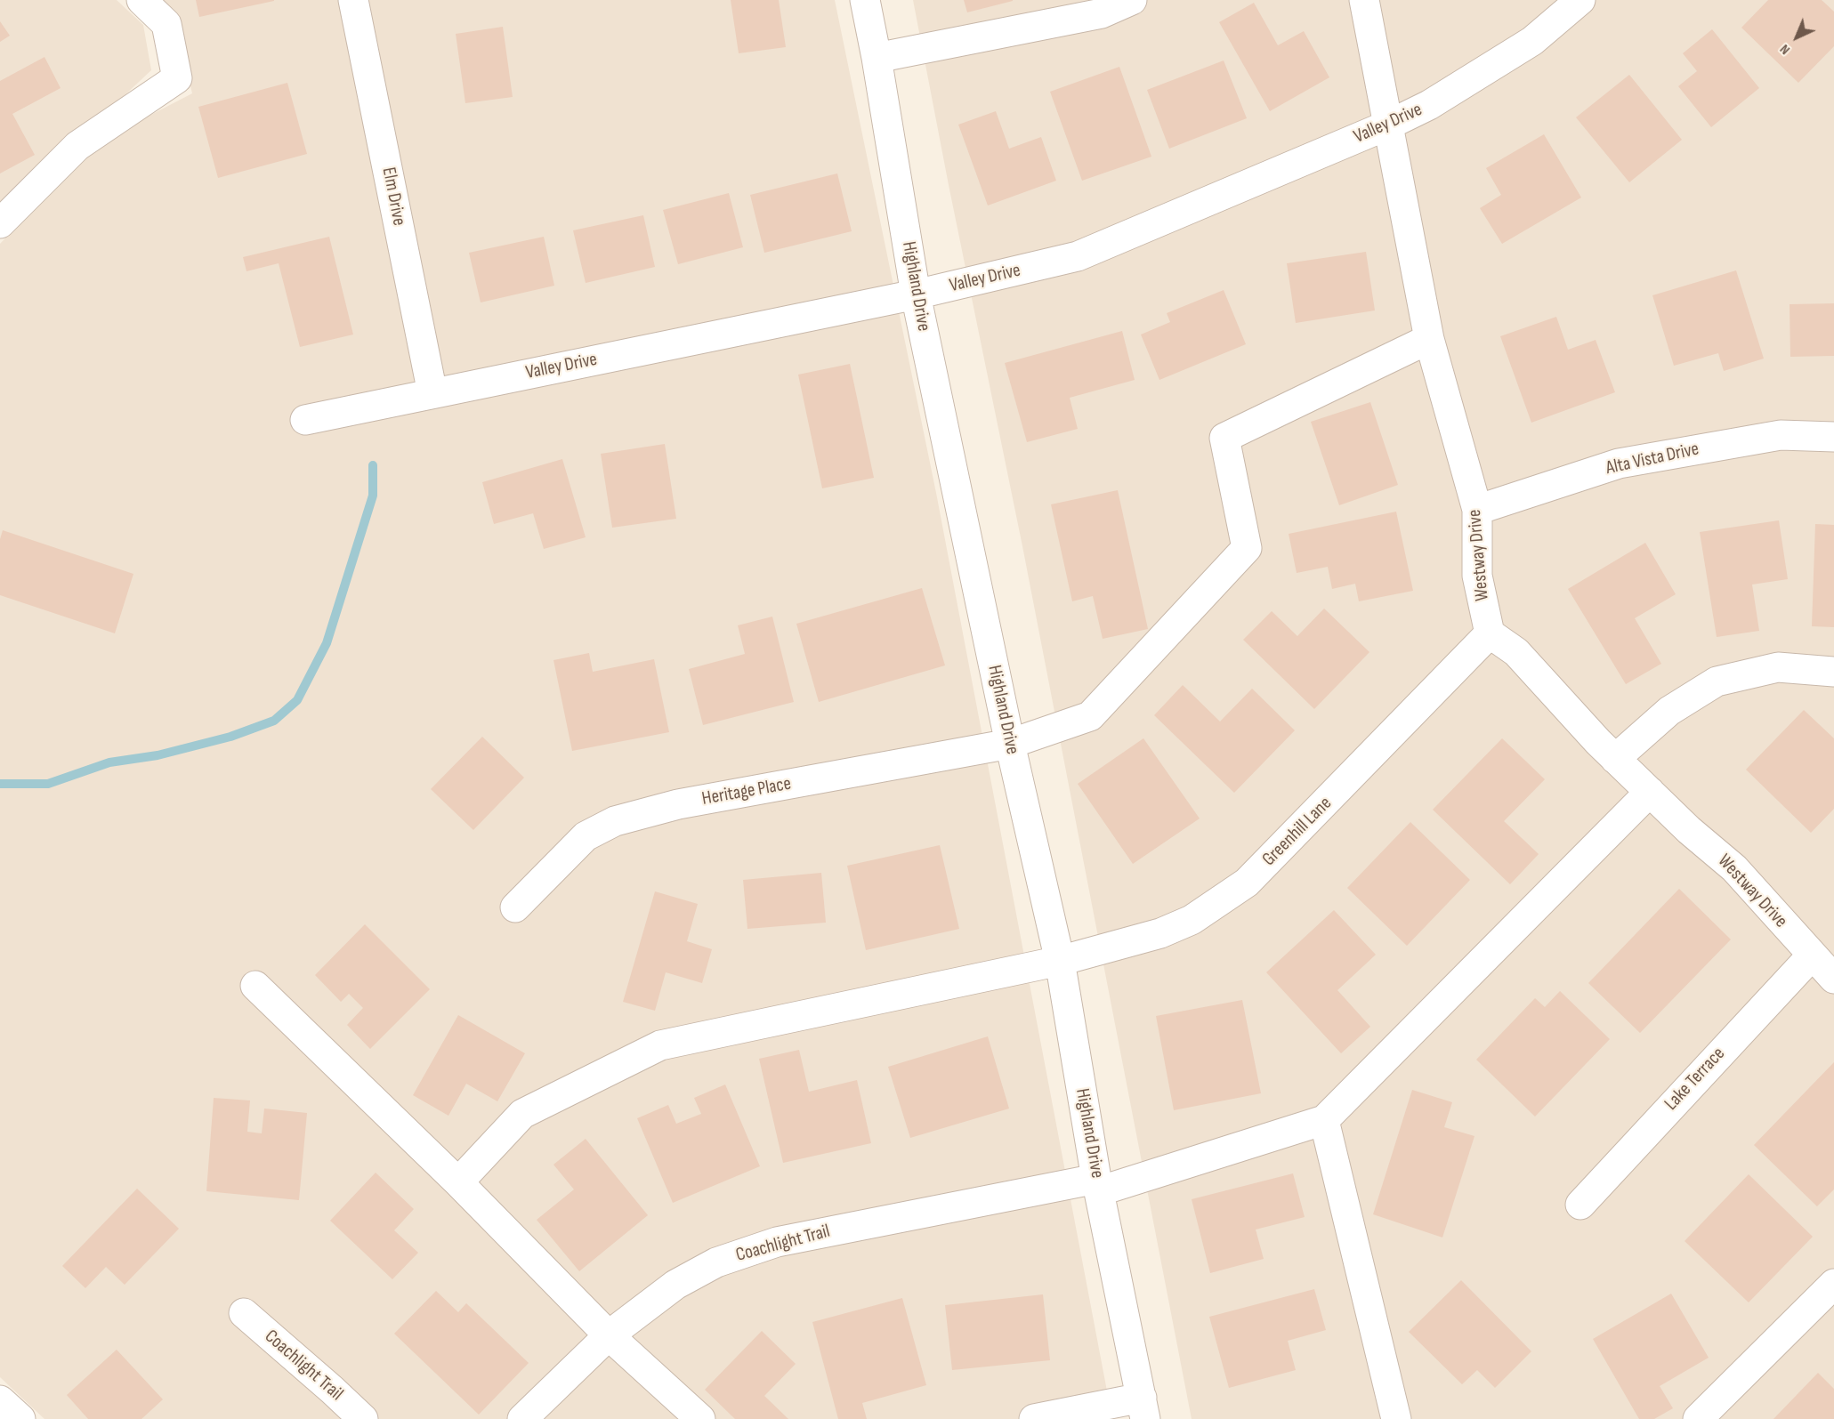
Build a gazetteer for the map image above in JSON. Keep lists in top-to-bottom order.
{
  "streets": {
    "street": [
      "Valley Drive",
      "Elm Drive",
      "Highland Drive",
      "Alta Vista Drive",
      "Westway Drive",
      "Heritage Place",
      "Greenhill Lane",
      "Lake Terrace",
      "Coachlight Trail"
    ]
  },
  "crossings": [
    ["Valley Drive", "Elm Drive"],
    ["Valley Drive", "Highland Drive"],
    ["Valley Drive", "Westway Drive"],
    ["Highland Drive", "Heritage Place"],
    ["Highland Drive", "Greenhill Lane"],
    ["Highland Drive", "Coachlight Trail"],
    ["Alta Vista Drive", "Westway Drive"],
    ["Westway Drive", "Heritage Place"],
    ["Westway Drive", "Greenhill Lane"],
    ["Westway Drive", "Lake Terrace"]
  ],
  "north": "bottom left"
}
